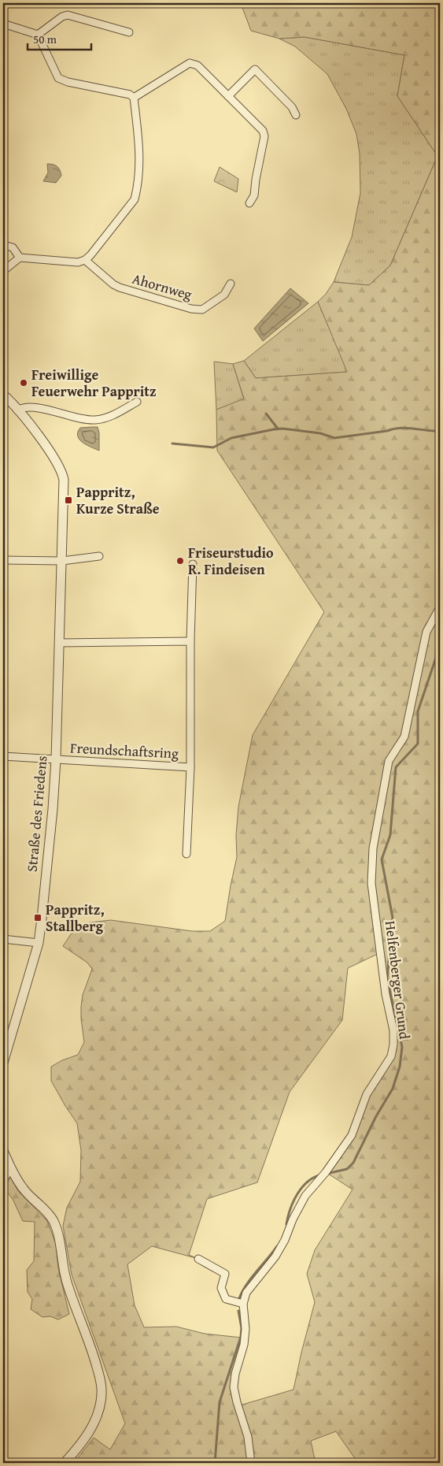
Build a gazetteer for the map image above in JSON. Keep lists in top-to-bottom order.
{
  "streets": {
    "street": [
      "Ahornweg",
      "Freundschaftsring",
      "Straße des Friedens",
      "Helfenberger Grund"
    ]
  },
  "crossings": [
    ["Freundschaftsring", "Straße des Friedens"]
  ],
  "places": {
    "other": ["Freiwillige Feuerwehr Pappritz", "Friseurstudio R. Findeisen"],
    "transit": ["Pappritz, Kurze Straße", "Pappritz, Stallberg"]
  },
  "scale_bar": "50 m"
}
